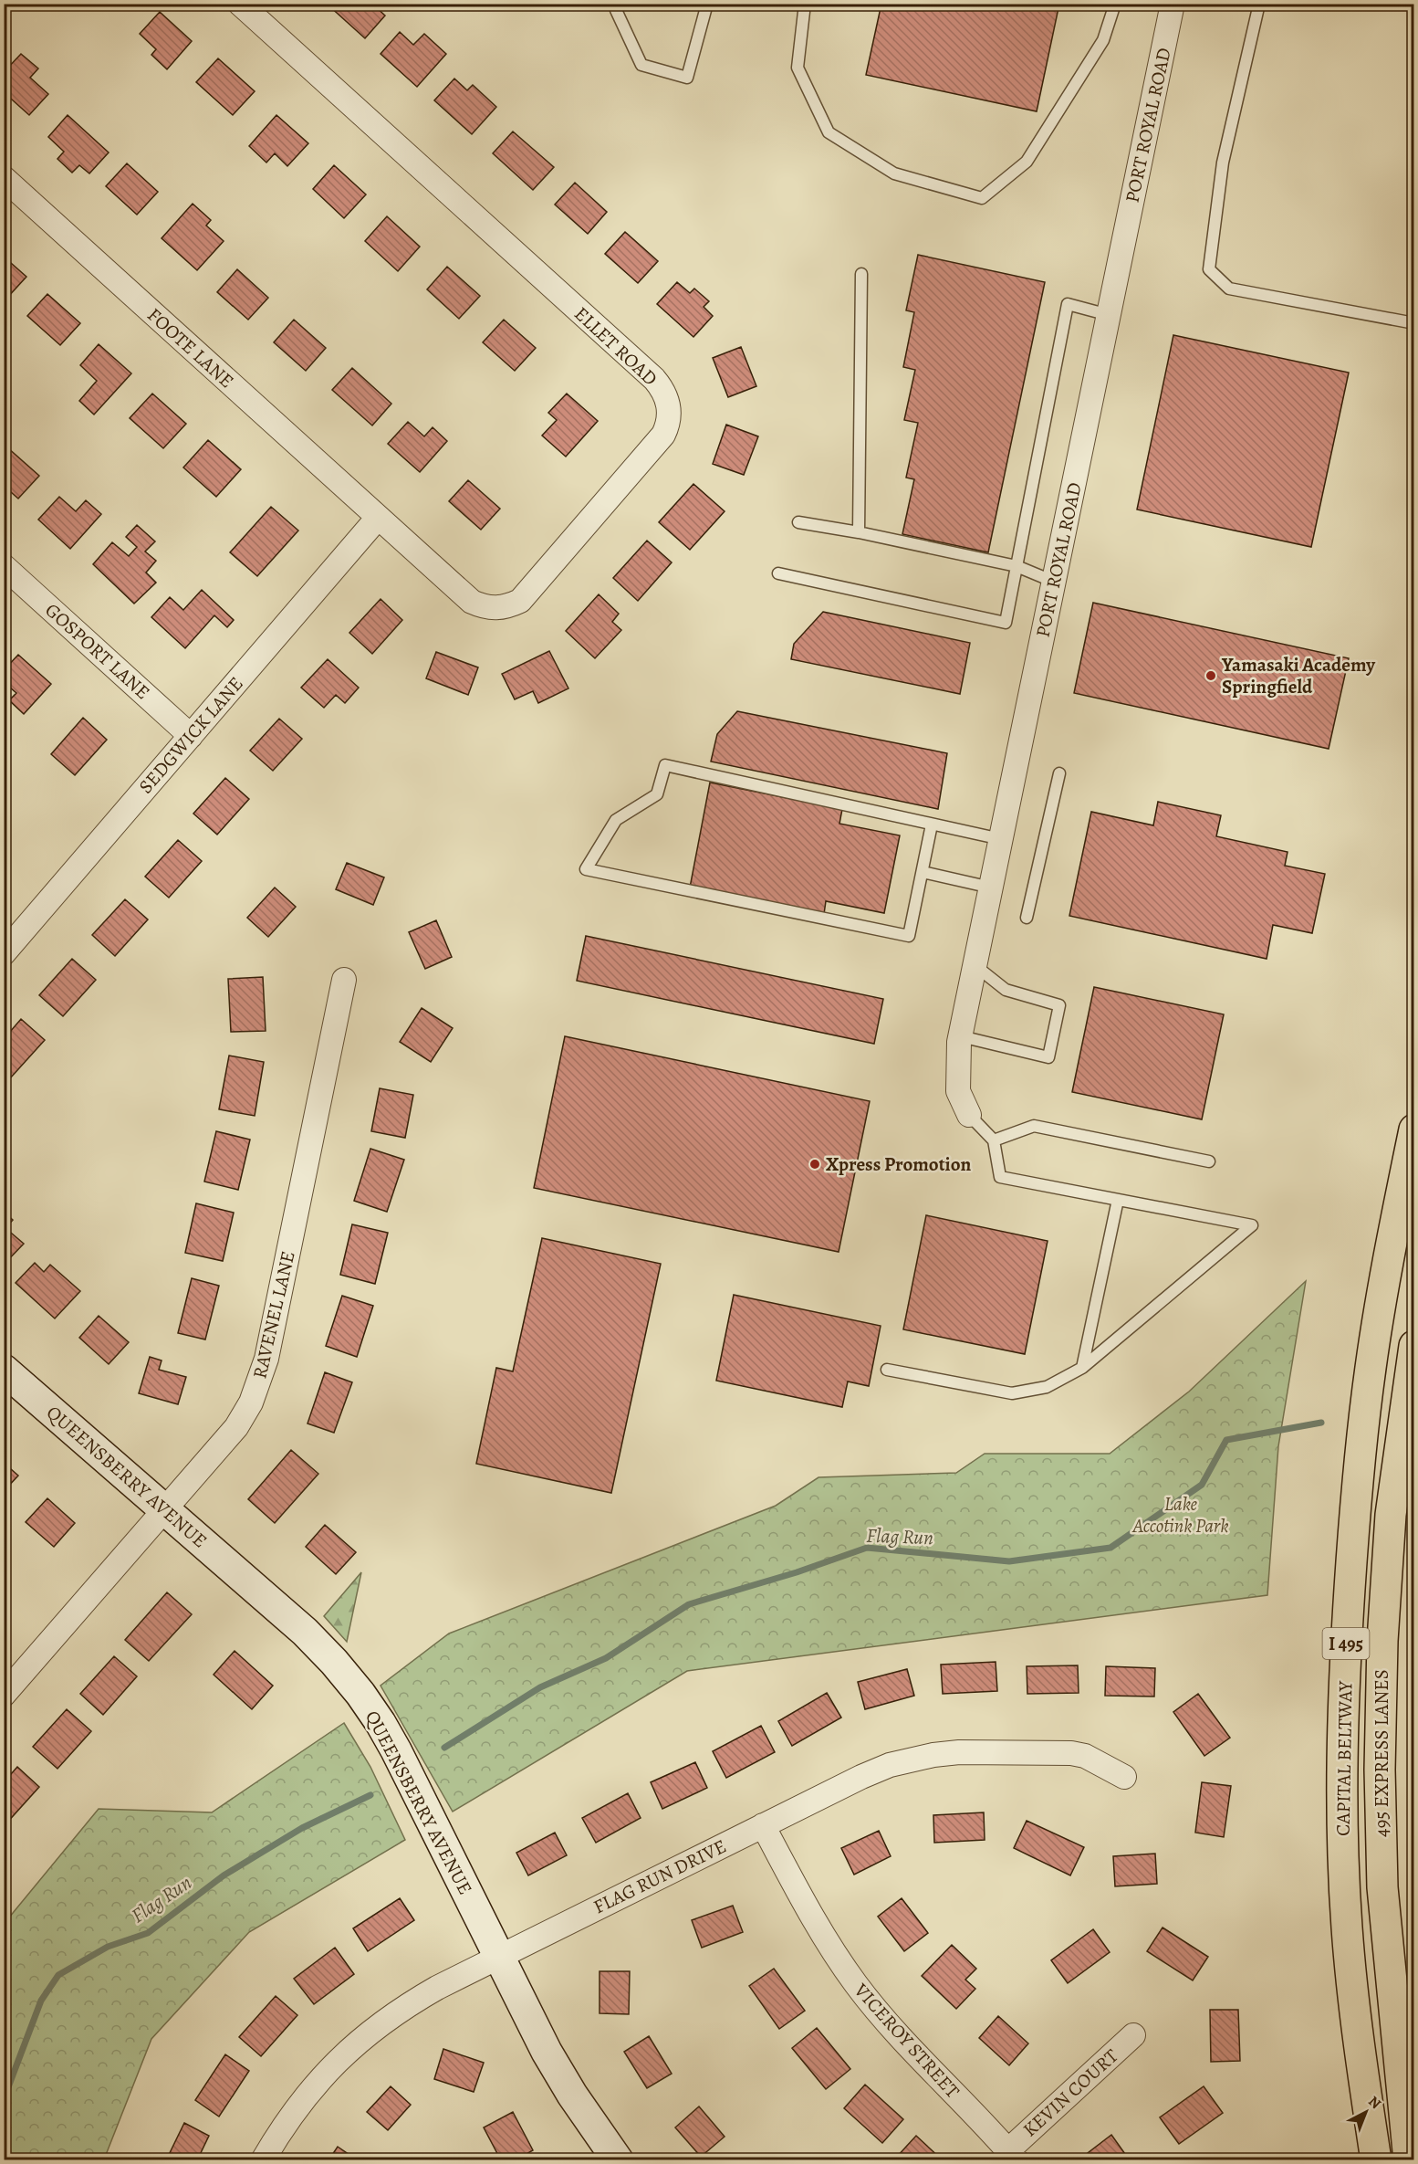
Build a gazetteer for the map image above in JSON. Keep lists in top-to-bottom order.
{
  "streets": {
    "highway": ["I 495", "495 EXPRESS LANES", "CAPITAL BELTWAY"],
    "street": [
      "PORT ROYAL ROAD",
      "ELLET ROAD",
      "FOOTE LANE",
      "GOSPORT LANE",
      "SEDGWICK LANE",
      "RAVENEL LANE",
      "QUEENSBERRY AVENUE",
      "FLAG RUN DRIVE",
      "VICEROY STREET",
      "KEVIN COURT"
    ]
  },
  "crossings": [
    ["ELLET ROAD", "FOOTE LANE"],
    ["ELLET ROAD", "SEDGWICK LANE"],
    ["FOOTE LANE", "SEDGWICK LANE"],
    ["GOSPORT LANE", "SEDGWICK LANE"],
    ["RAVENEL LANE", "QUEENSBERRY AVENUE"],
    ["QUEENSBERRY AVENUE", "FLAG RUN DRIVE"],
    ["FLAG RUN DRIVE", "VICEROY STREET"],
    ["VICEROY STREET", "KEVIN COURT"]
  ],
  "water": ["Flag Run"],
  "parks": ["Lake Accotink Park"],
  "places": ["Yamasaki Academy Springfield", "Xpress Promotion"],
  "north": "top right"
}
